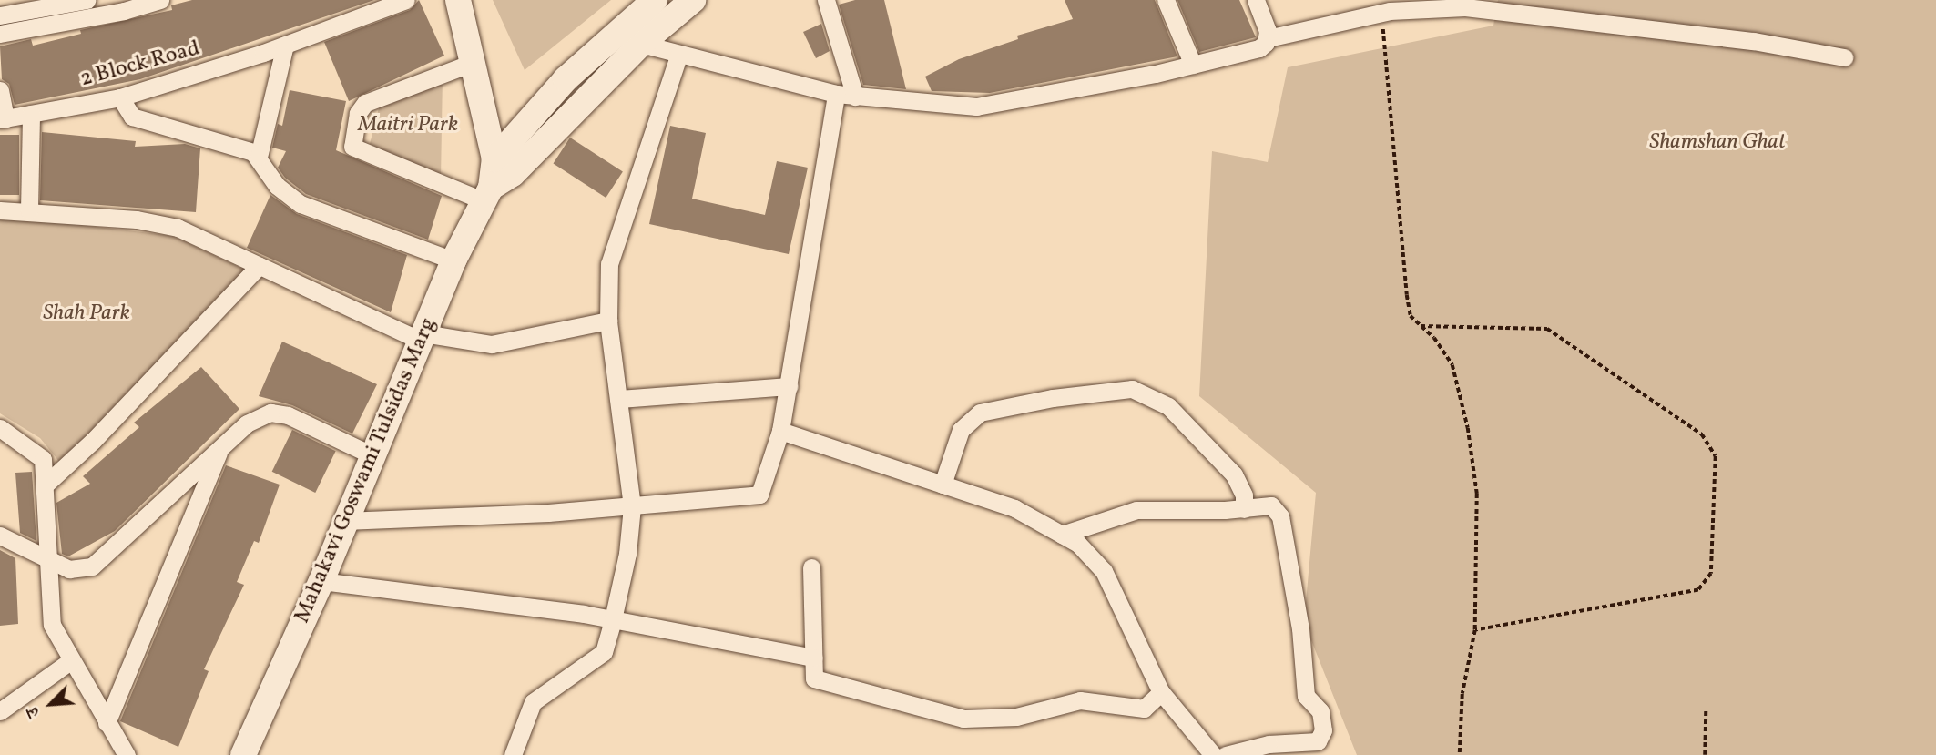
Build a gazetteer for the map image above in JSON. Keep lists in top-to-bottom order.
{
  "streets": {
    "street": ["2 Block Road", "Mahakavi Goswami Tulsidas Marg"]
  },
  "parks": ["Maitri Park", "Shamshan Ghat", "Shah Park"],
  "north": "bottom left"
}
